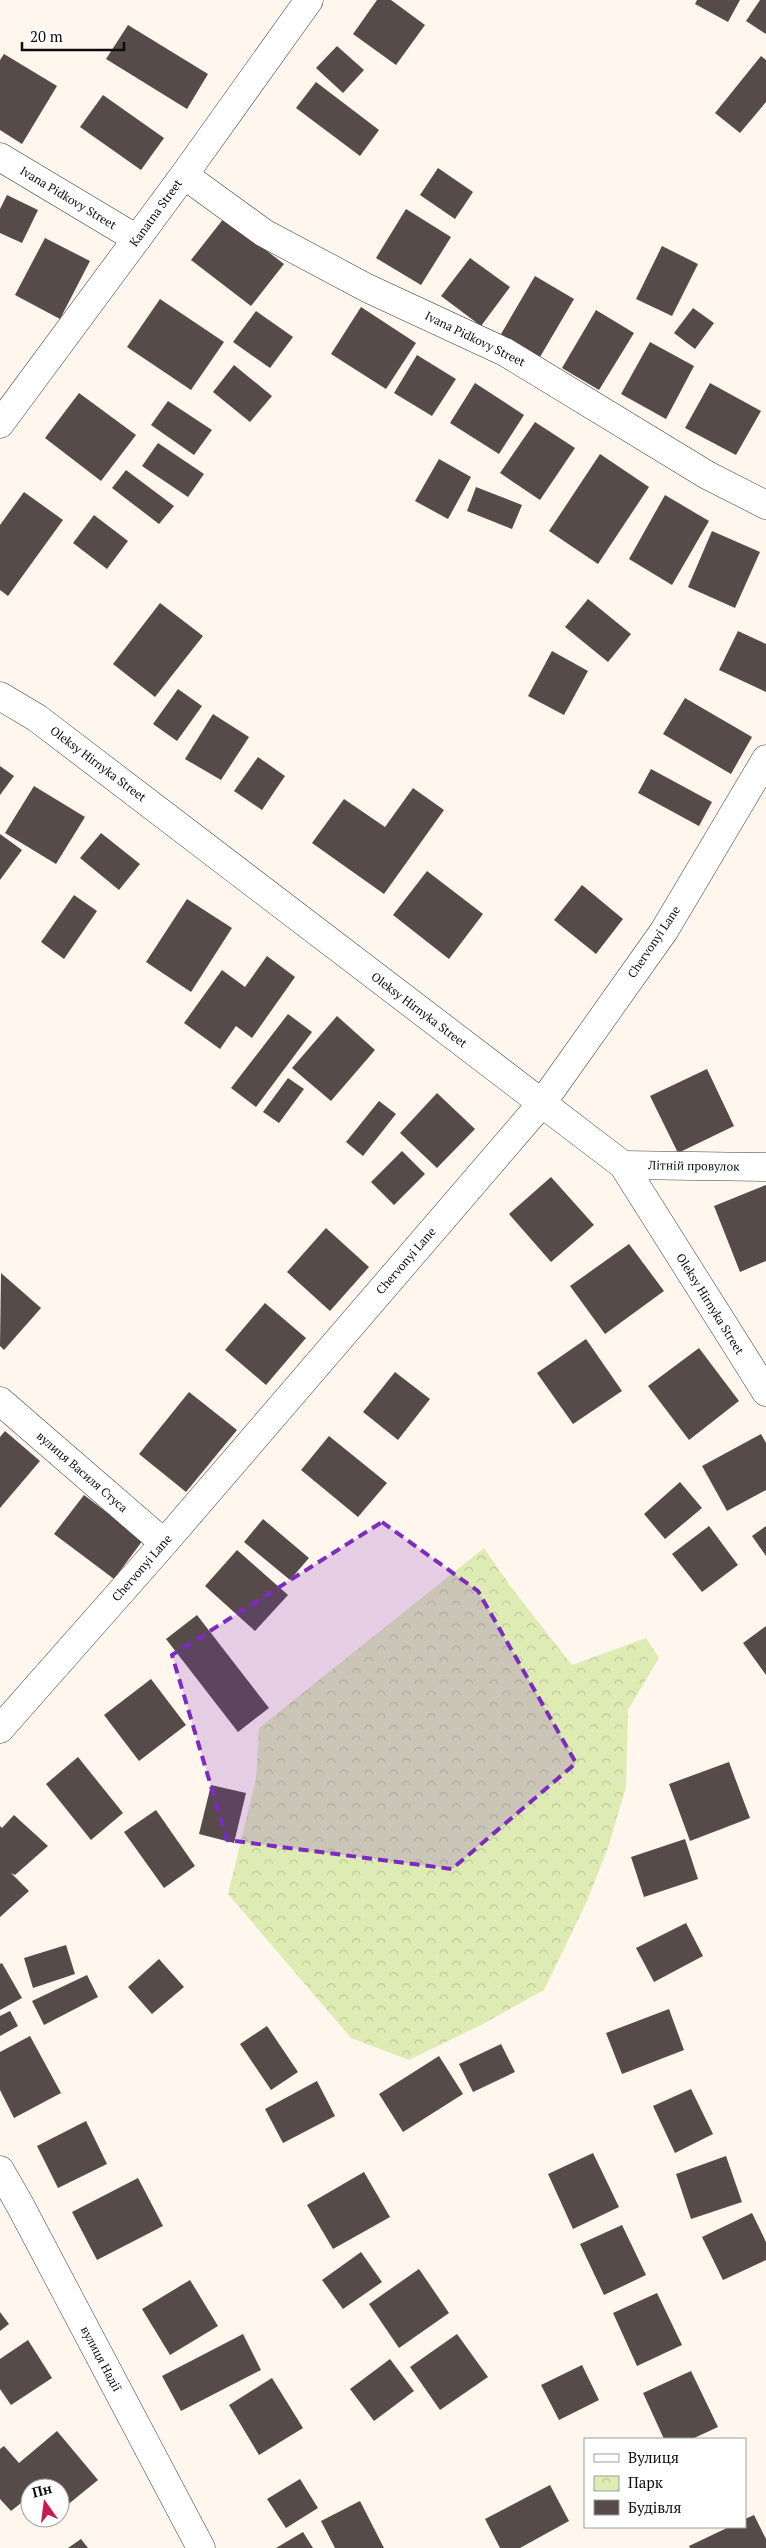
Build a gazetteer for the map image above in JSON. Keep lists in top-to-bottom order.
{
  "streets": {
    "street": [
      "Ivana Pidkovy Street",
      "Kanatna Street",
      "Oleksy Hirnyka Street",
      "Chervonyi Lane",
      "Літній провулок",
      "вулиця Василя Стуса",
      "вулиця Надії"
    ]
  },
  "crossings": [
    ["Ivana Pidkovy Street", "Kanatna Street"],
    ["Oleksy Hirnyka Street", "Chervonyi Lane"],
    ["Oleksy Hirnyka Street", "Літній провулок"],
    ["Chervonyi Lane", "вулиця Василя Стуса"]
  ],
  "legend": ["Вулиця", "Парк", "Будівля"],
  "scale_bar": "20 m",
  "north": "top"
}
